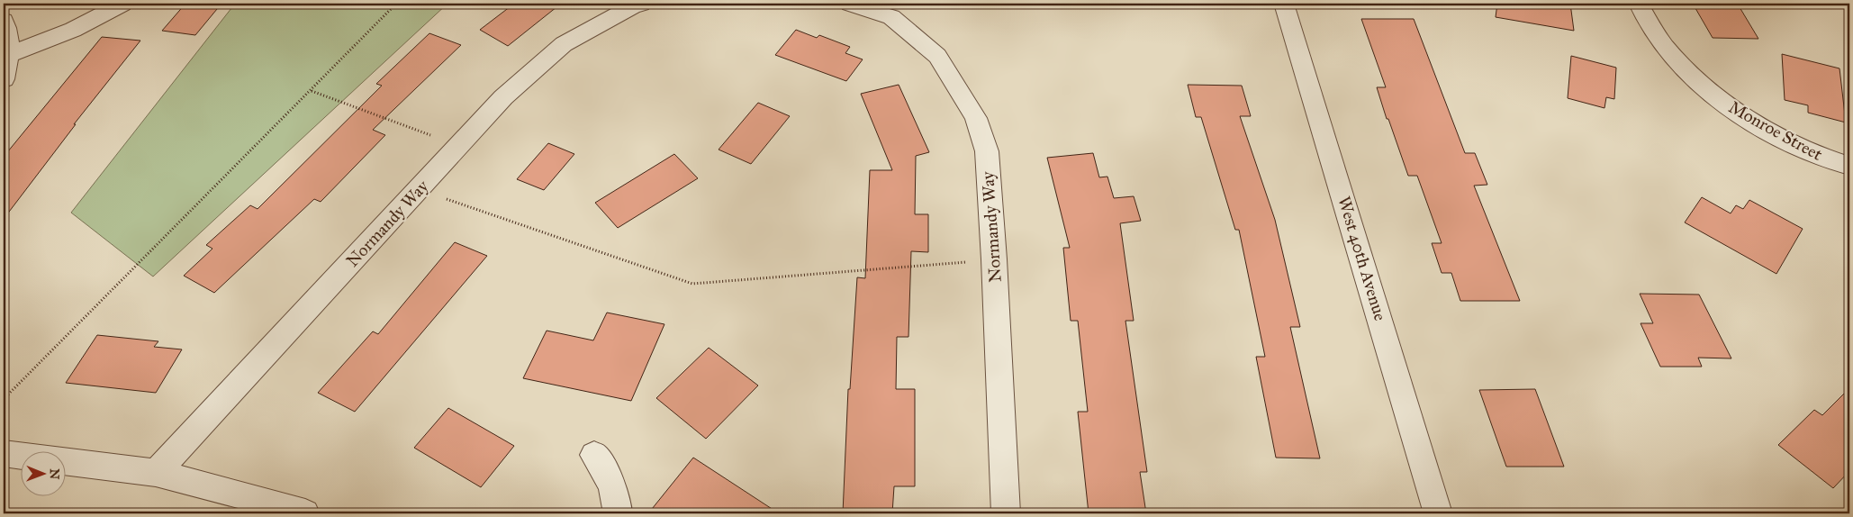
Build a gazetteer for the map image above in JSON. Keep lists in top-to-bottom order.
{
  "streets": {
    "street": ["Monroe Street", "Normandy Way", "West 40th Avenue"]
  },
  "north": "right"
}
